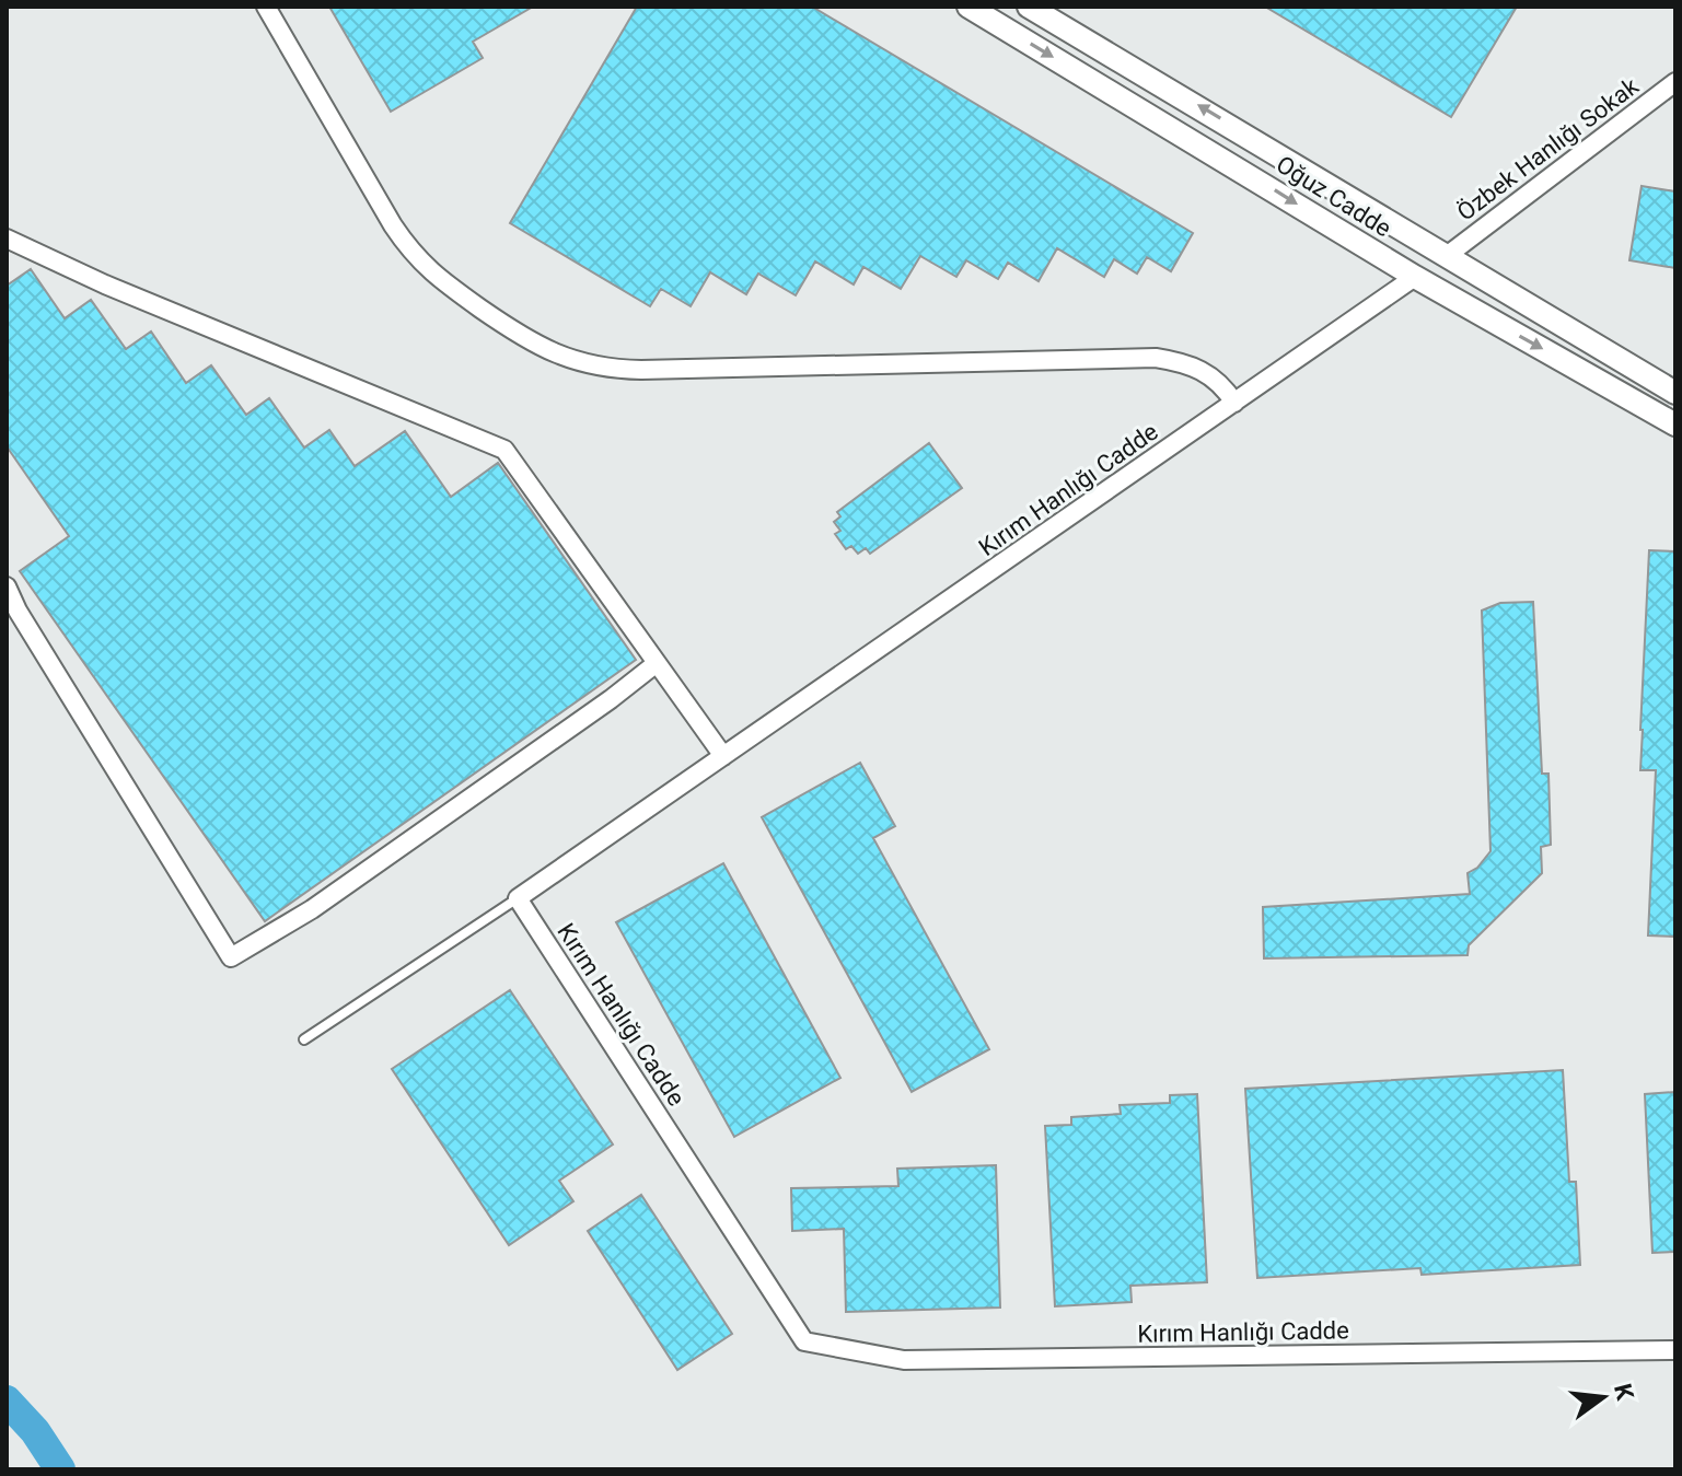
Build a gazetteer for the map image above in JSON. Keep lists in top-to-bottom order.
{
  "streets": {
    "street": ["Özbek Hanlığı Sokak", "Oğuz Cadde", "Kırım Hanlığı Cadde"]
  },
  "crossings": [
    ["Özbek Hanlığı Sokak", "Oğuz Cadde"],
    ["Oğuz Cadde", "Kırım Hanlığı Cadde"]
  ],
  "north": "right"
}
